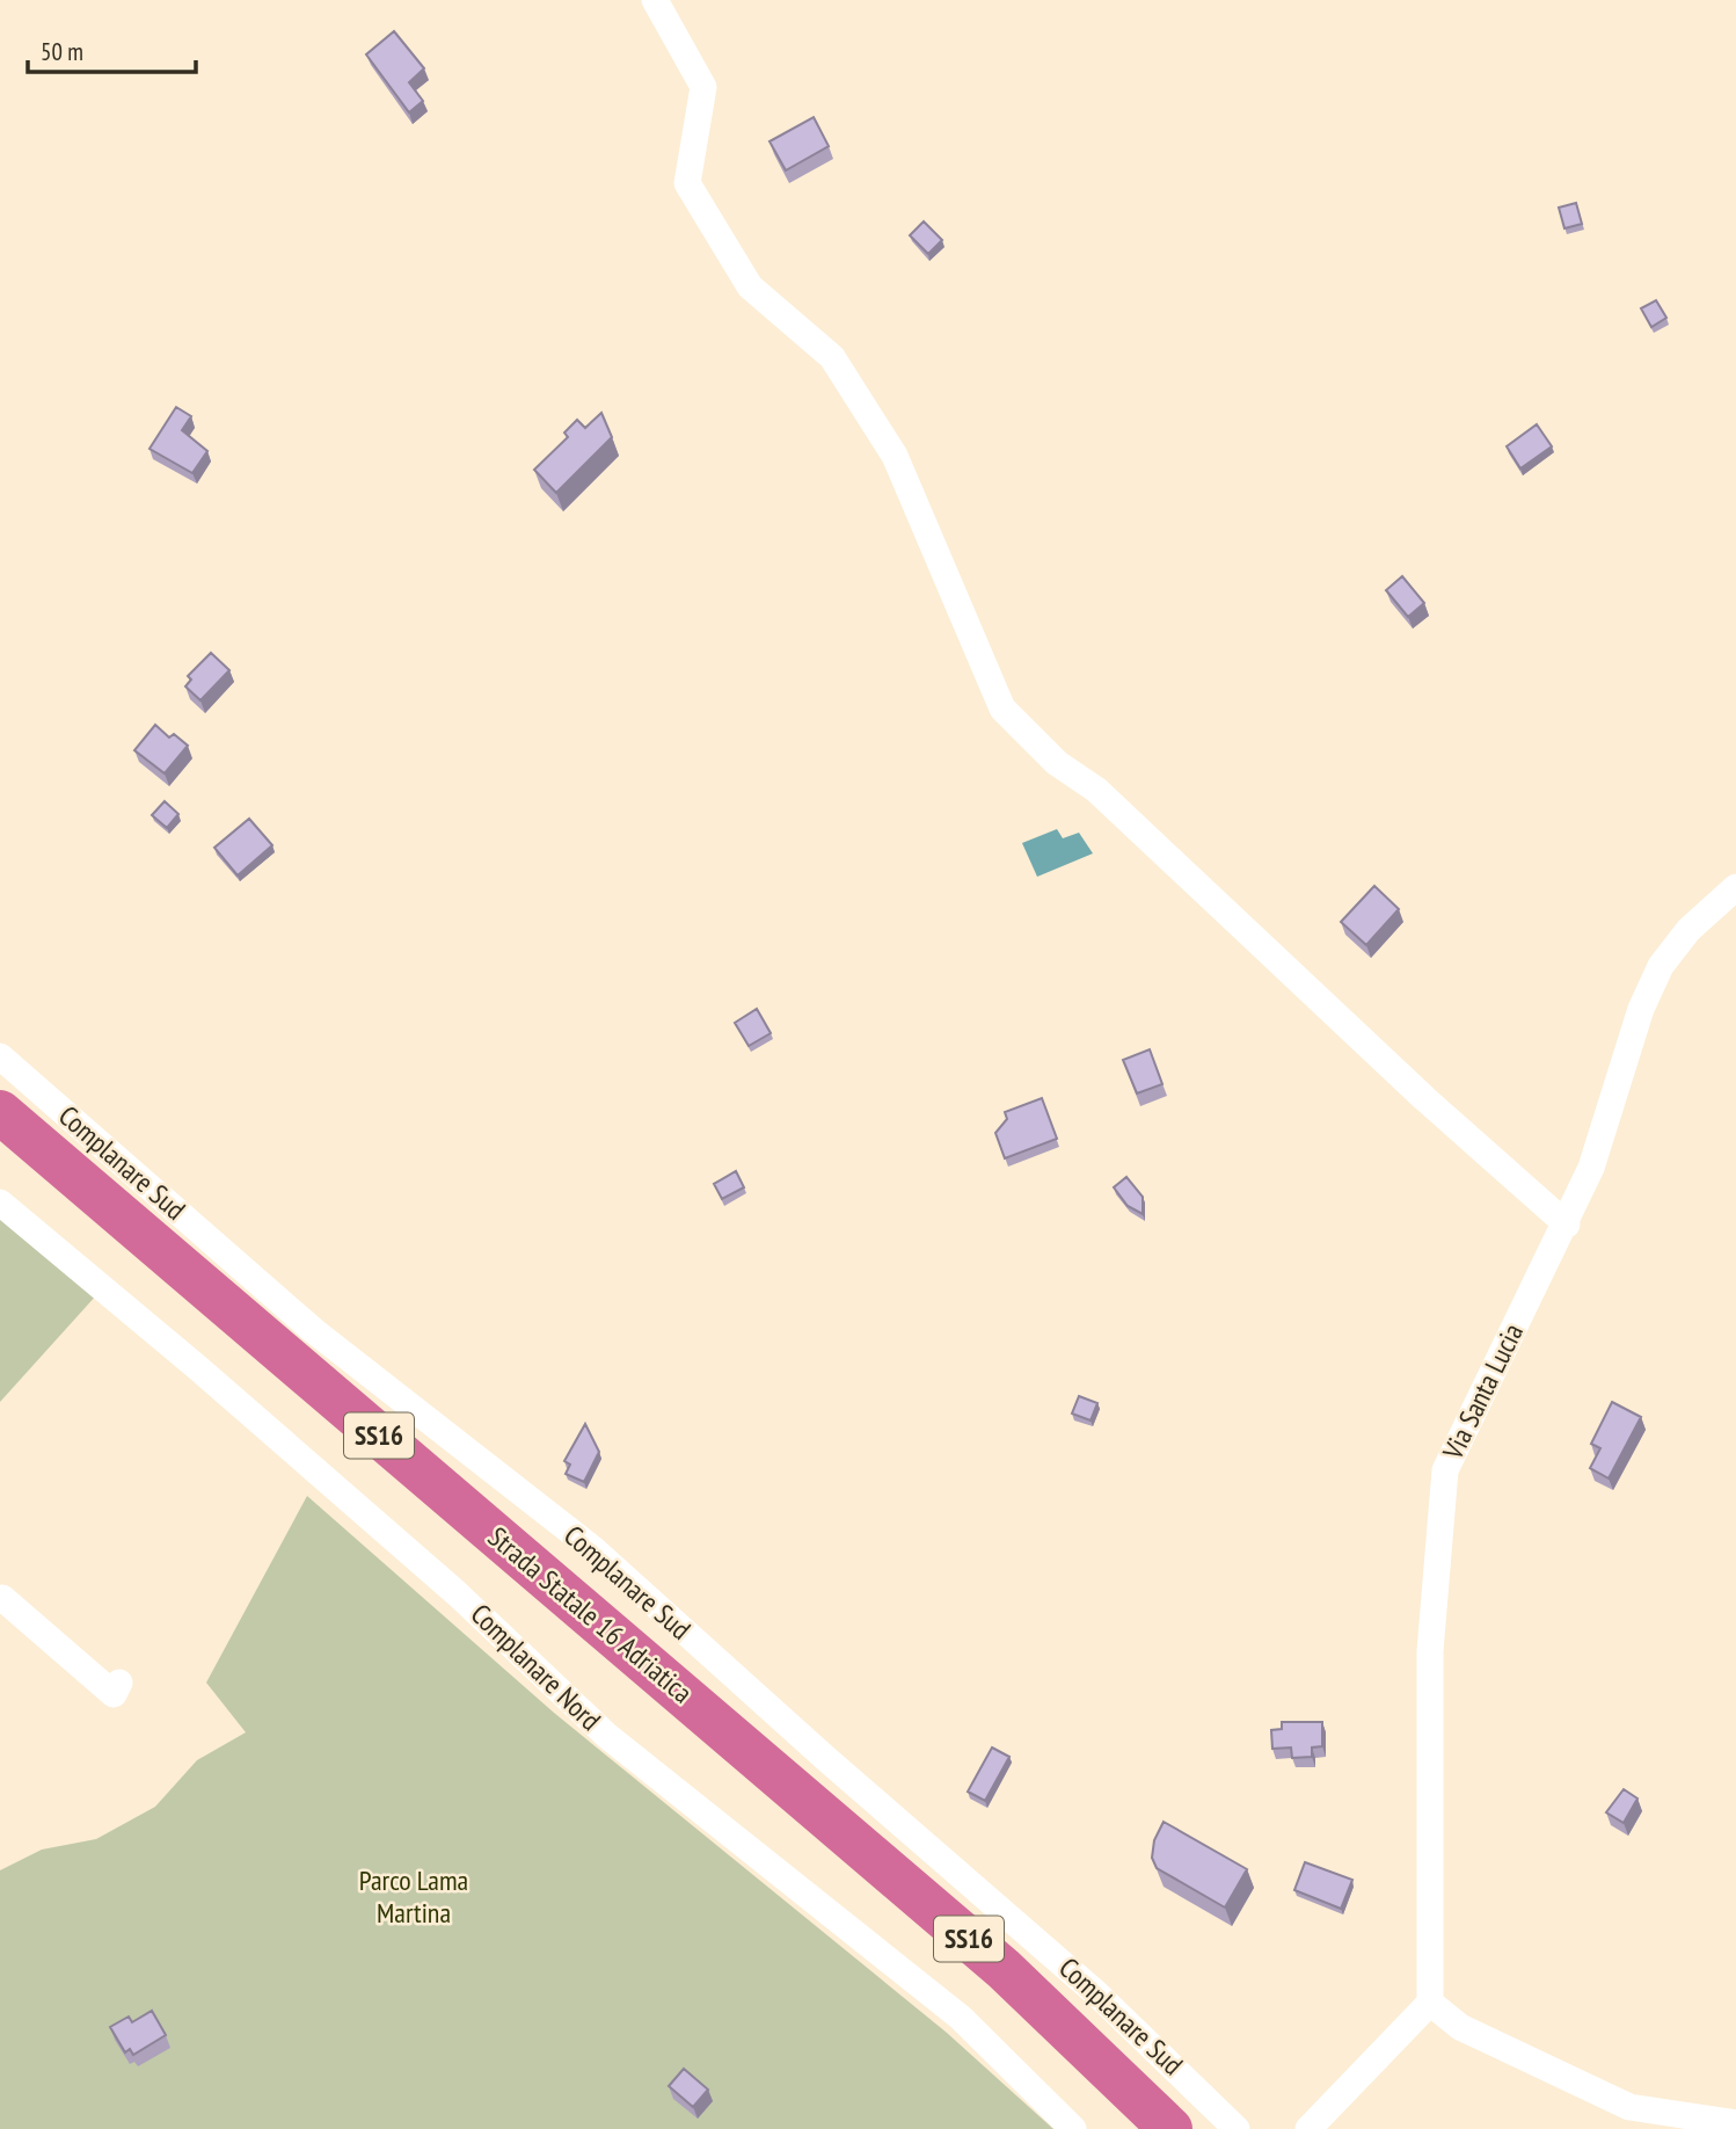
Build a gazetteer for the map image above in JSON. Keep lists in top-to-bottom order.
{
  "streets": {
    "highway": ["SS16", "Strada Statale 16 Adriatica"],
    "street": ["Complanare Sud", "Via Santa Lucia", "Complanare Nord"]
  },
  "parks": ["Parco Lama Martina"],
  "scale_bar": "50 m"
}
